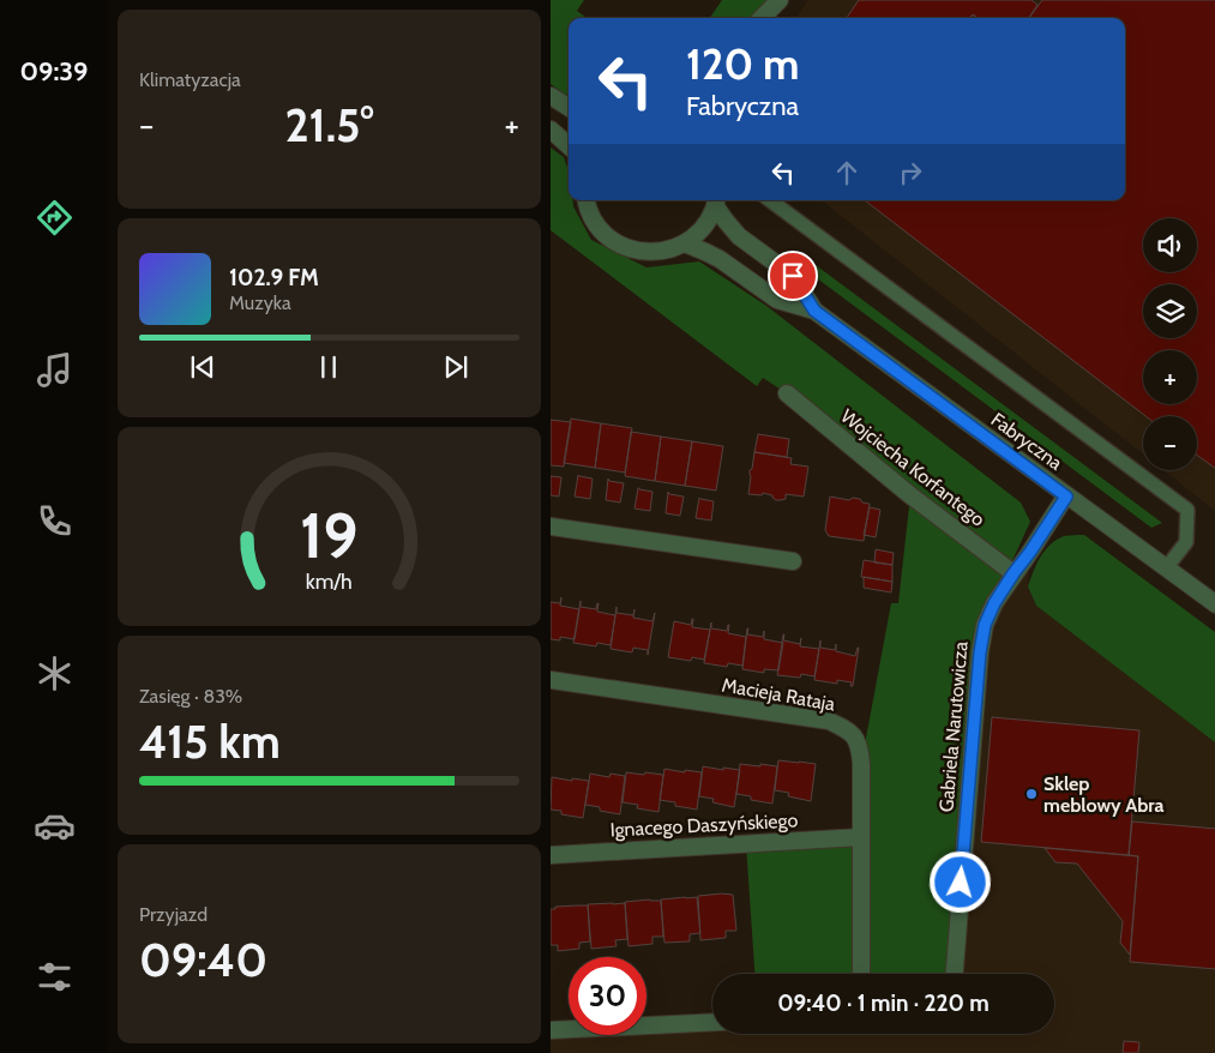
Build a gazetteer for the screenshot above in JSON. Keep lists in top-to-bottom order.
{
  "streets": {
    "street": [
      "Fabryczna",
      "Wojciecha Korfantego",
      "Macieja Rataja",
      "Gabriela Narutowicza",
      "Ignacego Daszyńskiego"
    ]
  },
  "crossings": [
    ["Fabryczna", "Gabriela Narutowicza"],
    ["Wojciecha Korfantego", "Gabriela Narutowicza"],
    ["Macieja Rataja", "Ignacego Daszyńskiego"]
  ],
  "places": ["Sklep meblowy Abra"],
  "page": {
    "tabs": "09:39",
    "tile": [
      "Klimatyzacja",
      ["Zasięg · 83%", "415 km"],
      ["Przyjazd", "09:40"]
    ],
    "turn": ["120 m", "Fabryczna"],
    "heat": ["−", "21.5°", "+"],
    "map_buttons": ["+", "−"],
    "song": ["102.9 FM", "Muzyka"],
    "limit": "30",
    "trip": "09:40 · 1 min · 220 m",
    "gauge": ["19", "km/h"]
  }
}
